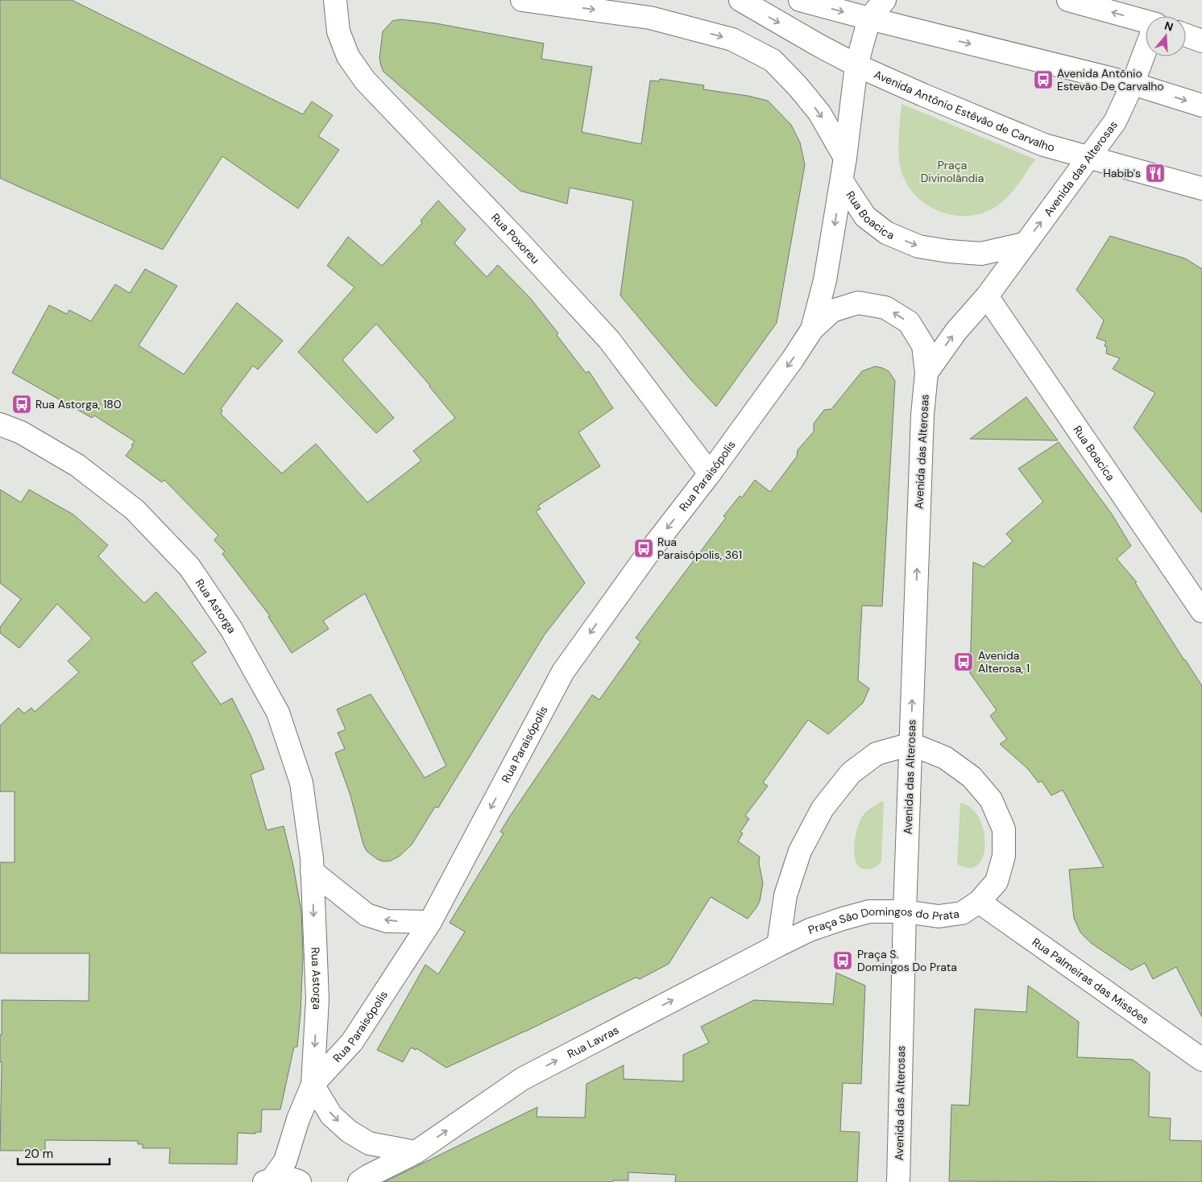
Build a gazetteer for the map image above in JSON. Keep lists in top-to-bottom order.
{
  "streets": {
    "main road": [
      "Avenida Antônio Estêvão de Carvalho",
      "Avenida das Alterosas",
      "Rua Boacica",
      "Rua Poxoreu",
      "Rua Paraisópolis",
      "Rua Astorga",
      "Praça São Domingos do Prata",
      "Rua Palmeiras das Missões",
      "Rua Lavras"
    ]
  },
  "crossings": [
    ["Avenida Antônio Estêvão de Carvalho", "Avenida das Alterosas"],
    ["Avenida das Alterosas", "Rua Boacica"],
    ["Avenida das Alterosas", "Rua Paraisópolis"],
    ["Avenida das Alterosas", "Praça São Domingos do Prata"],
    ["Rua Poxoreu", "Rua Paraisópolis"],
    ["Rua Paraisópolis", "Rua Astorga"],
    ["Praça São Domingos do Prata", "Rua Palmeiras das Missões"],
    ["Praça São Domingos do Prata", "Rua Lavras"]
  ],
  "one_way": ["Rua Paraisópolis", "Rua Lavras"],
  "parks": ["Praça Divinolândia"],
  "places": {
    "bus stop": [
      "Avenida Antônio Estevão De Carvalho",
      "Rua Astorga, 180",
      "Rua Paraisópolis, 361",
      "Avenida Alterosa, 1",
      "Praça S. Domingos Do Prata"
    ],
    "restaurant": ["Habib's"]
  },
  "scale_bar": "20 m",
  "north": "top"
}
